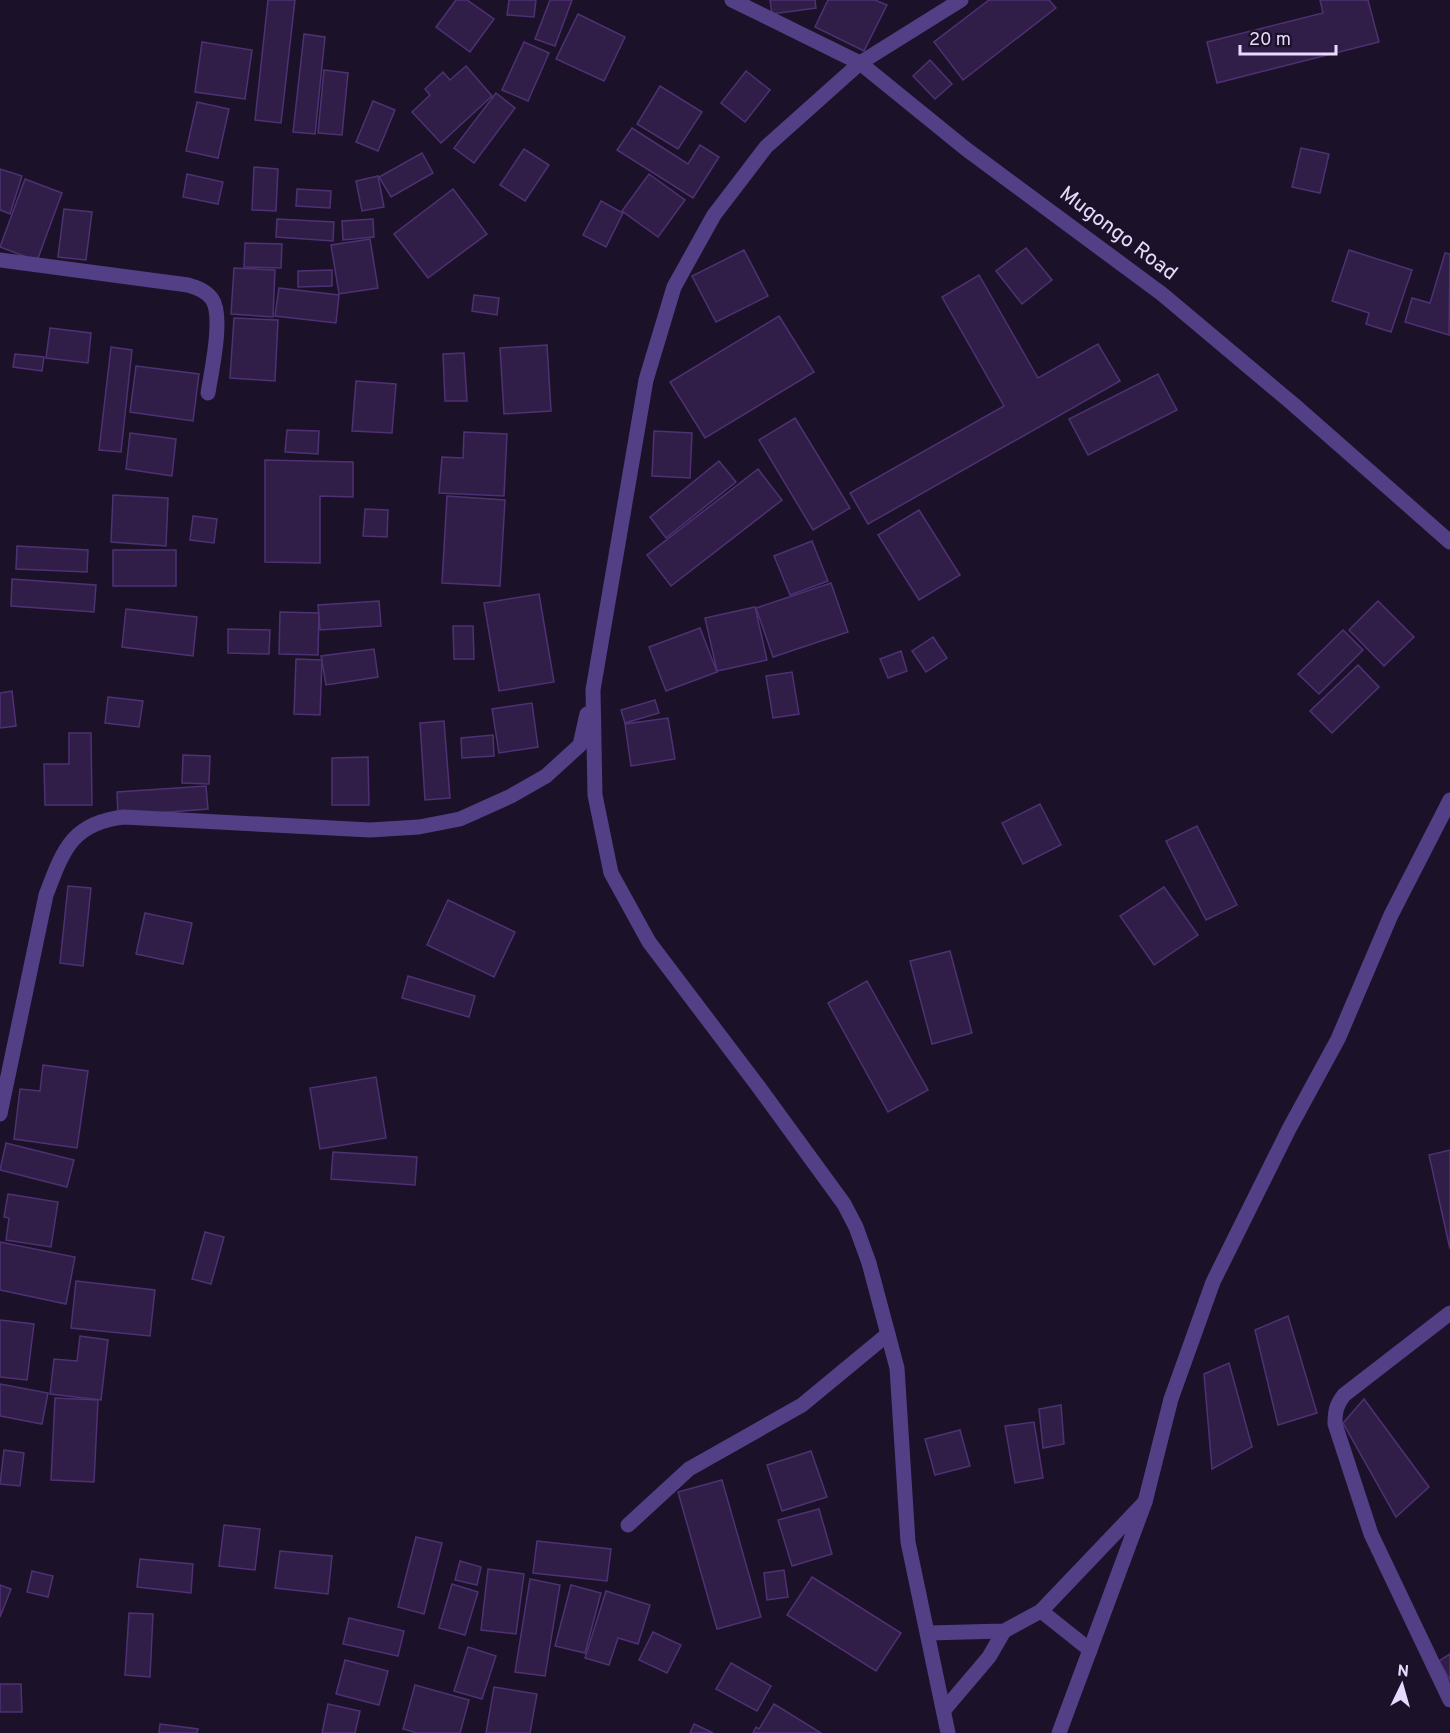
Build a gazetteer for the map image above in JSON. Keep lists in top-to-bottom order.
{
  "streets": {
    "street": ["Mugongo Road"]
  },
  "scale_bar": "20 m",
  "north": "top"
}
